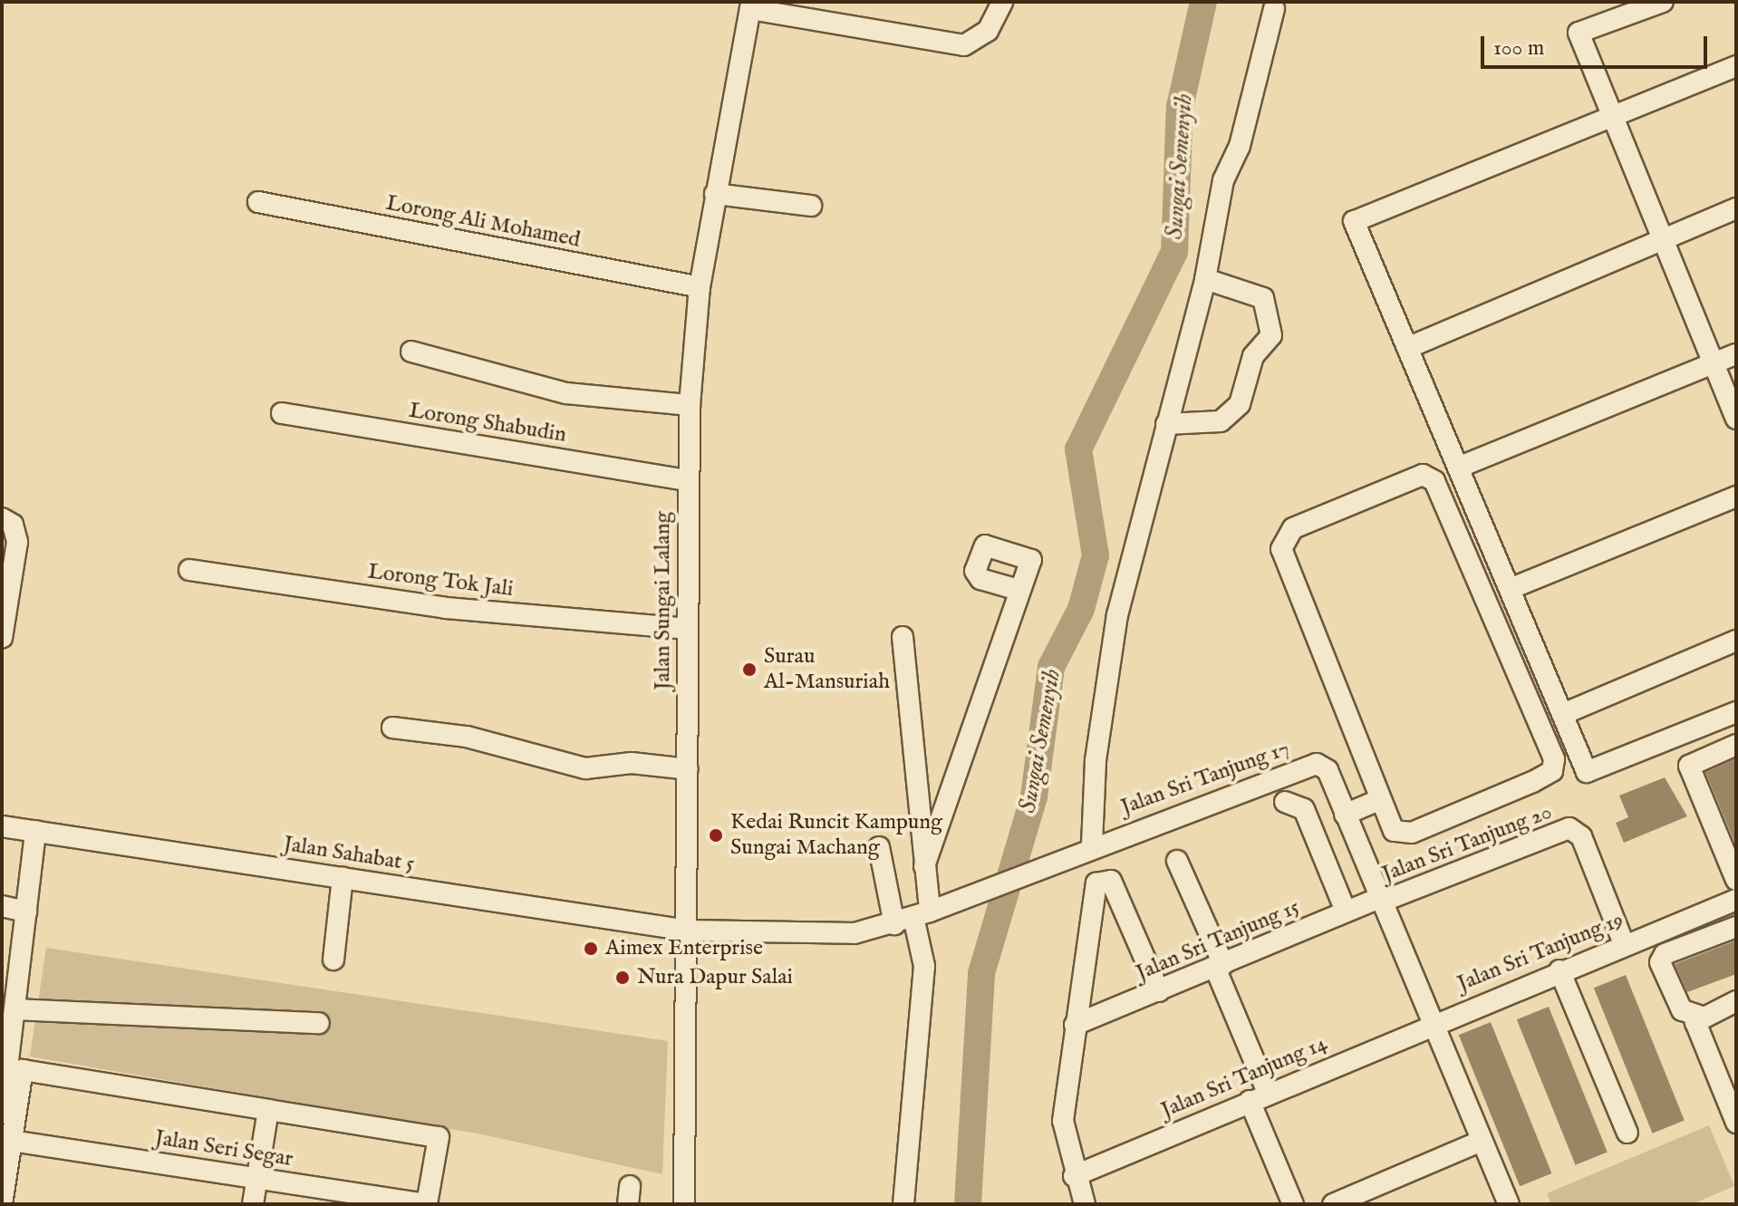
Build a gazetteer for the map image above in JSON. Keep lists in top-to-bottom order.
{
  "streets": {
    "street": [
      "Lorong Ali Mohamed",
      "Lorong Shabudin",
      "Lorong Tok Jali",
      "Jalan Sungai Lalang",
      "Jalan Sri Tanjung 17",
      "Jalan Sri Tanjung 20",
      "Jalan Sahabat 5",
      "Jalan Sri Tanjung 15",
      "Jalan Sri Tanjung 19",
      "Jalan Sri Tanjung 14",
      "Jalan Seri Segar"
    ]
  },
  "crossings": [
    ["Lorong Ali Mohamed", "Jalan Sungai Lalang"],
    ["Lorong Shabudin", "Jalan Sungai Lalang"],
    ["Lorong Tok Jali", "Jalan Sungai Lalang"],
    ["Jalan Sungai Lalang", "Jalan Sri Tanjung 17"],
    ["Jalan Sungai Lalang", "Jalan Sahabat 5"],
    ["Jalan Sri Tanjung 17", "Jalan Sri Tanjung 20"],
    ["Jalan Sri Tanjung 17", "Jalan Sahabat 5"],
    ["Jalan Sri Tanjung 17", "Jalan Sri Tanjung 15"],
    ["Jalan Sri Tanjung 17", "Jalan Sri Tanjung 19"],
    ["Jalan Sri Tanjung 17", "Jalan Sri Tanjung 14"],
    ["Jalan Sri Tanjung 20", "Jalan Sri Tanjung 15"],
    ["Jalan Sri Tanjung 20", "Jalan Sri Tanjung 19"],
    ["Jalan Sri Tanjung 19", "Jalan Sri Tanjung 14"]
  ],
  "water": ["Sungai Semenyih"],
  "places": [
    "Surau Al-Mansuriah",
    "Kedai Runcit Kampung Sungai Machang",
    "Aimex Enterprise",
    "Nura Dapur Salai"
  ],
  "scale_bar": "100 m"
}
